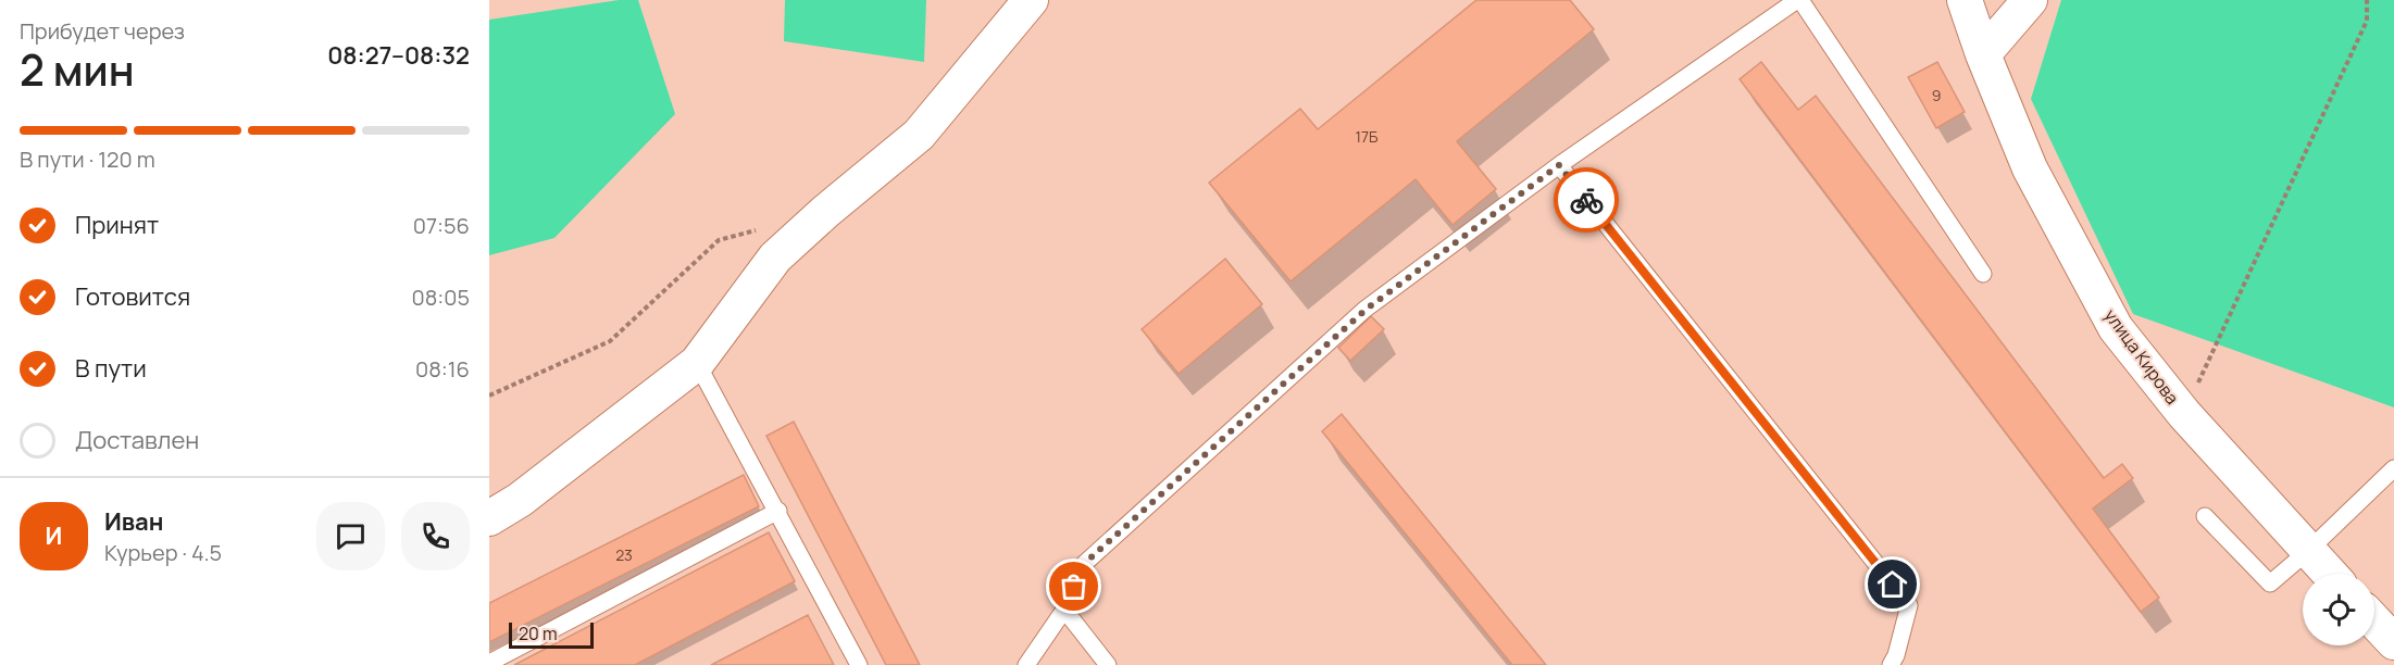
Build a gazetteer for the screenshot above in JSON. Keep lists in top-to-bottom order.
{
  "streets": {
    "street": ["улица Кирова"]
  },
  "house_numbers": ["9", "17Б", "23"],
  "scale_bar": "20 m",
  "page": {
    "heading": ["2 мин", "Прибудет через", "08:27–08:32"],
    "panel": ["Иван", "Курьер · 4.5"],
    "bar": "В пути · 120 m",
    "list": [
      ["Принят", "07:56"],
      ["Готовится", "08:05"],
      ["В пути", "08:16"],
      "Доставлен"
    ],
    "round": "И",
    "scale": "20 m"
  }
}
